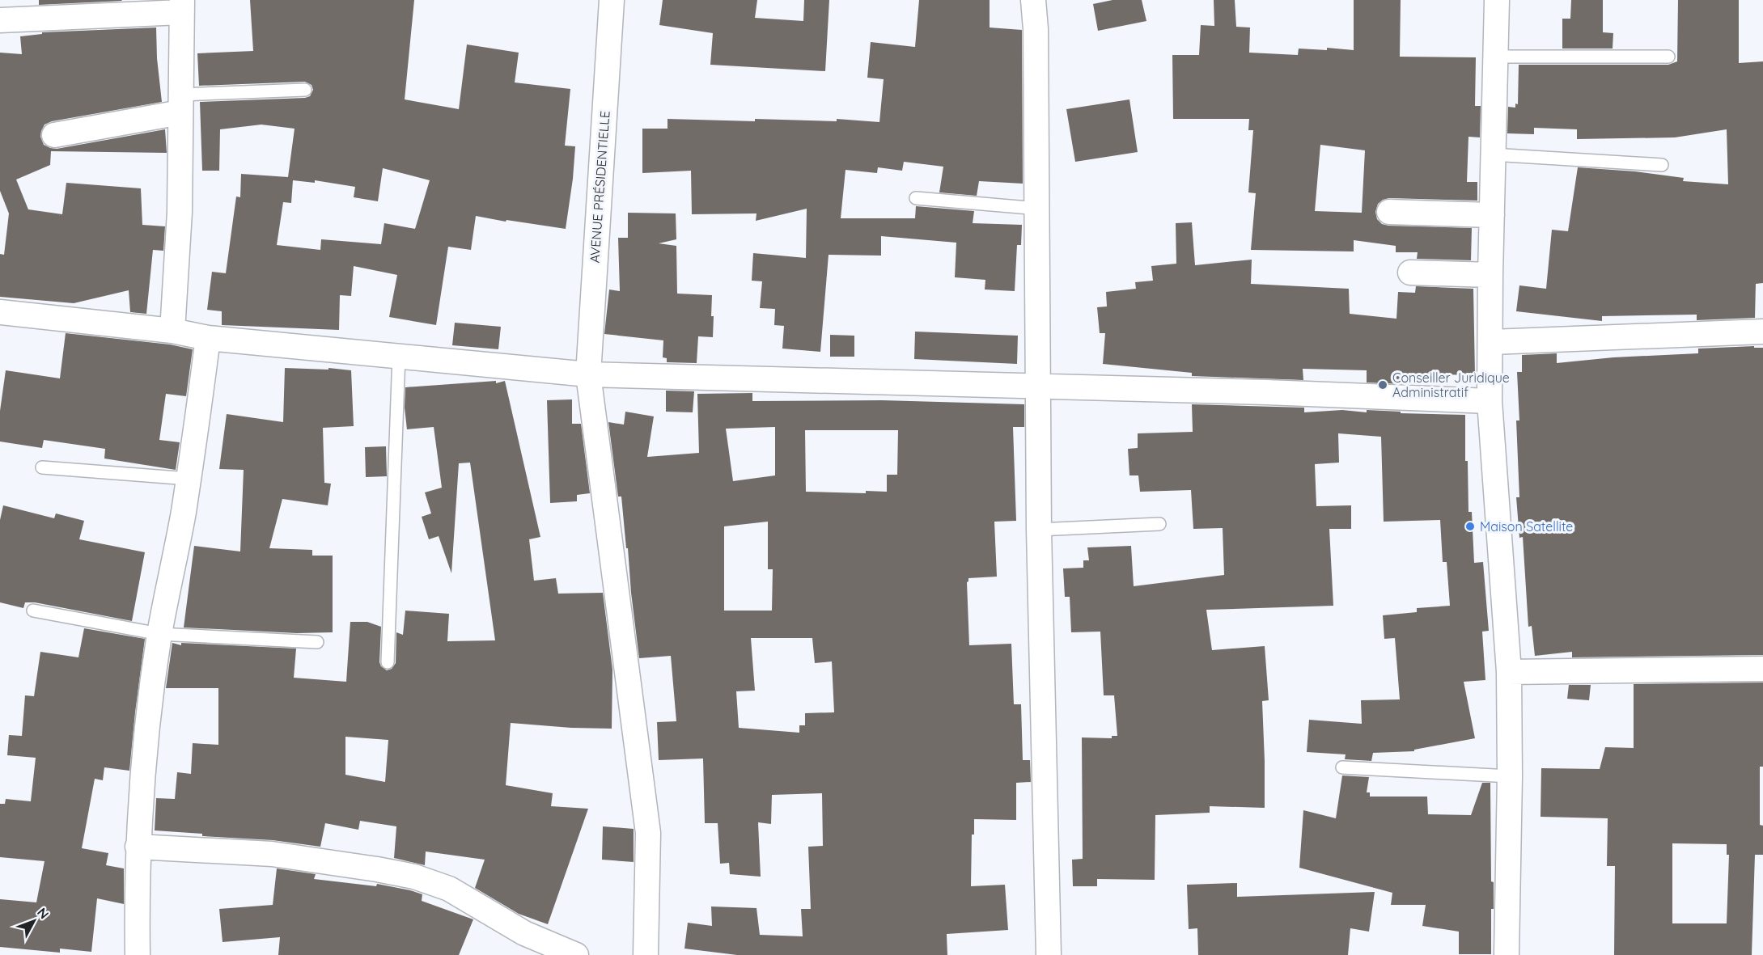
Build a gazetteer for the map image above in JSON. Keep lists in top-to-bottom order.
{
  "streets": {
    "street": ["AVENUE PRÉSIDENTIELLE"]
  },
  "places": ["Conseiller Juridique Administratif", "Maison Satellite"],
  "north": "top right"
}
